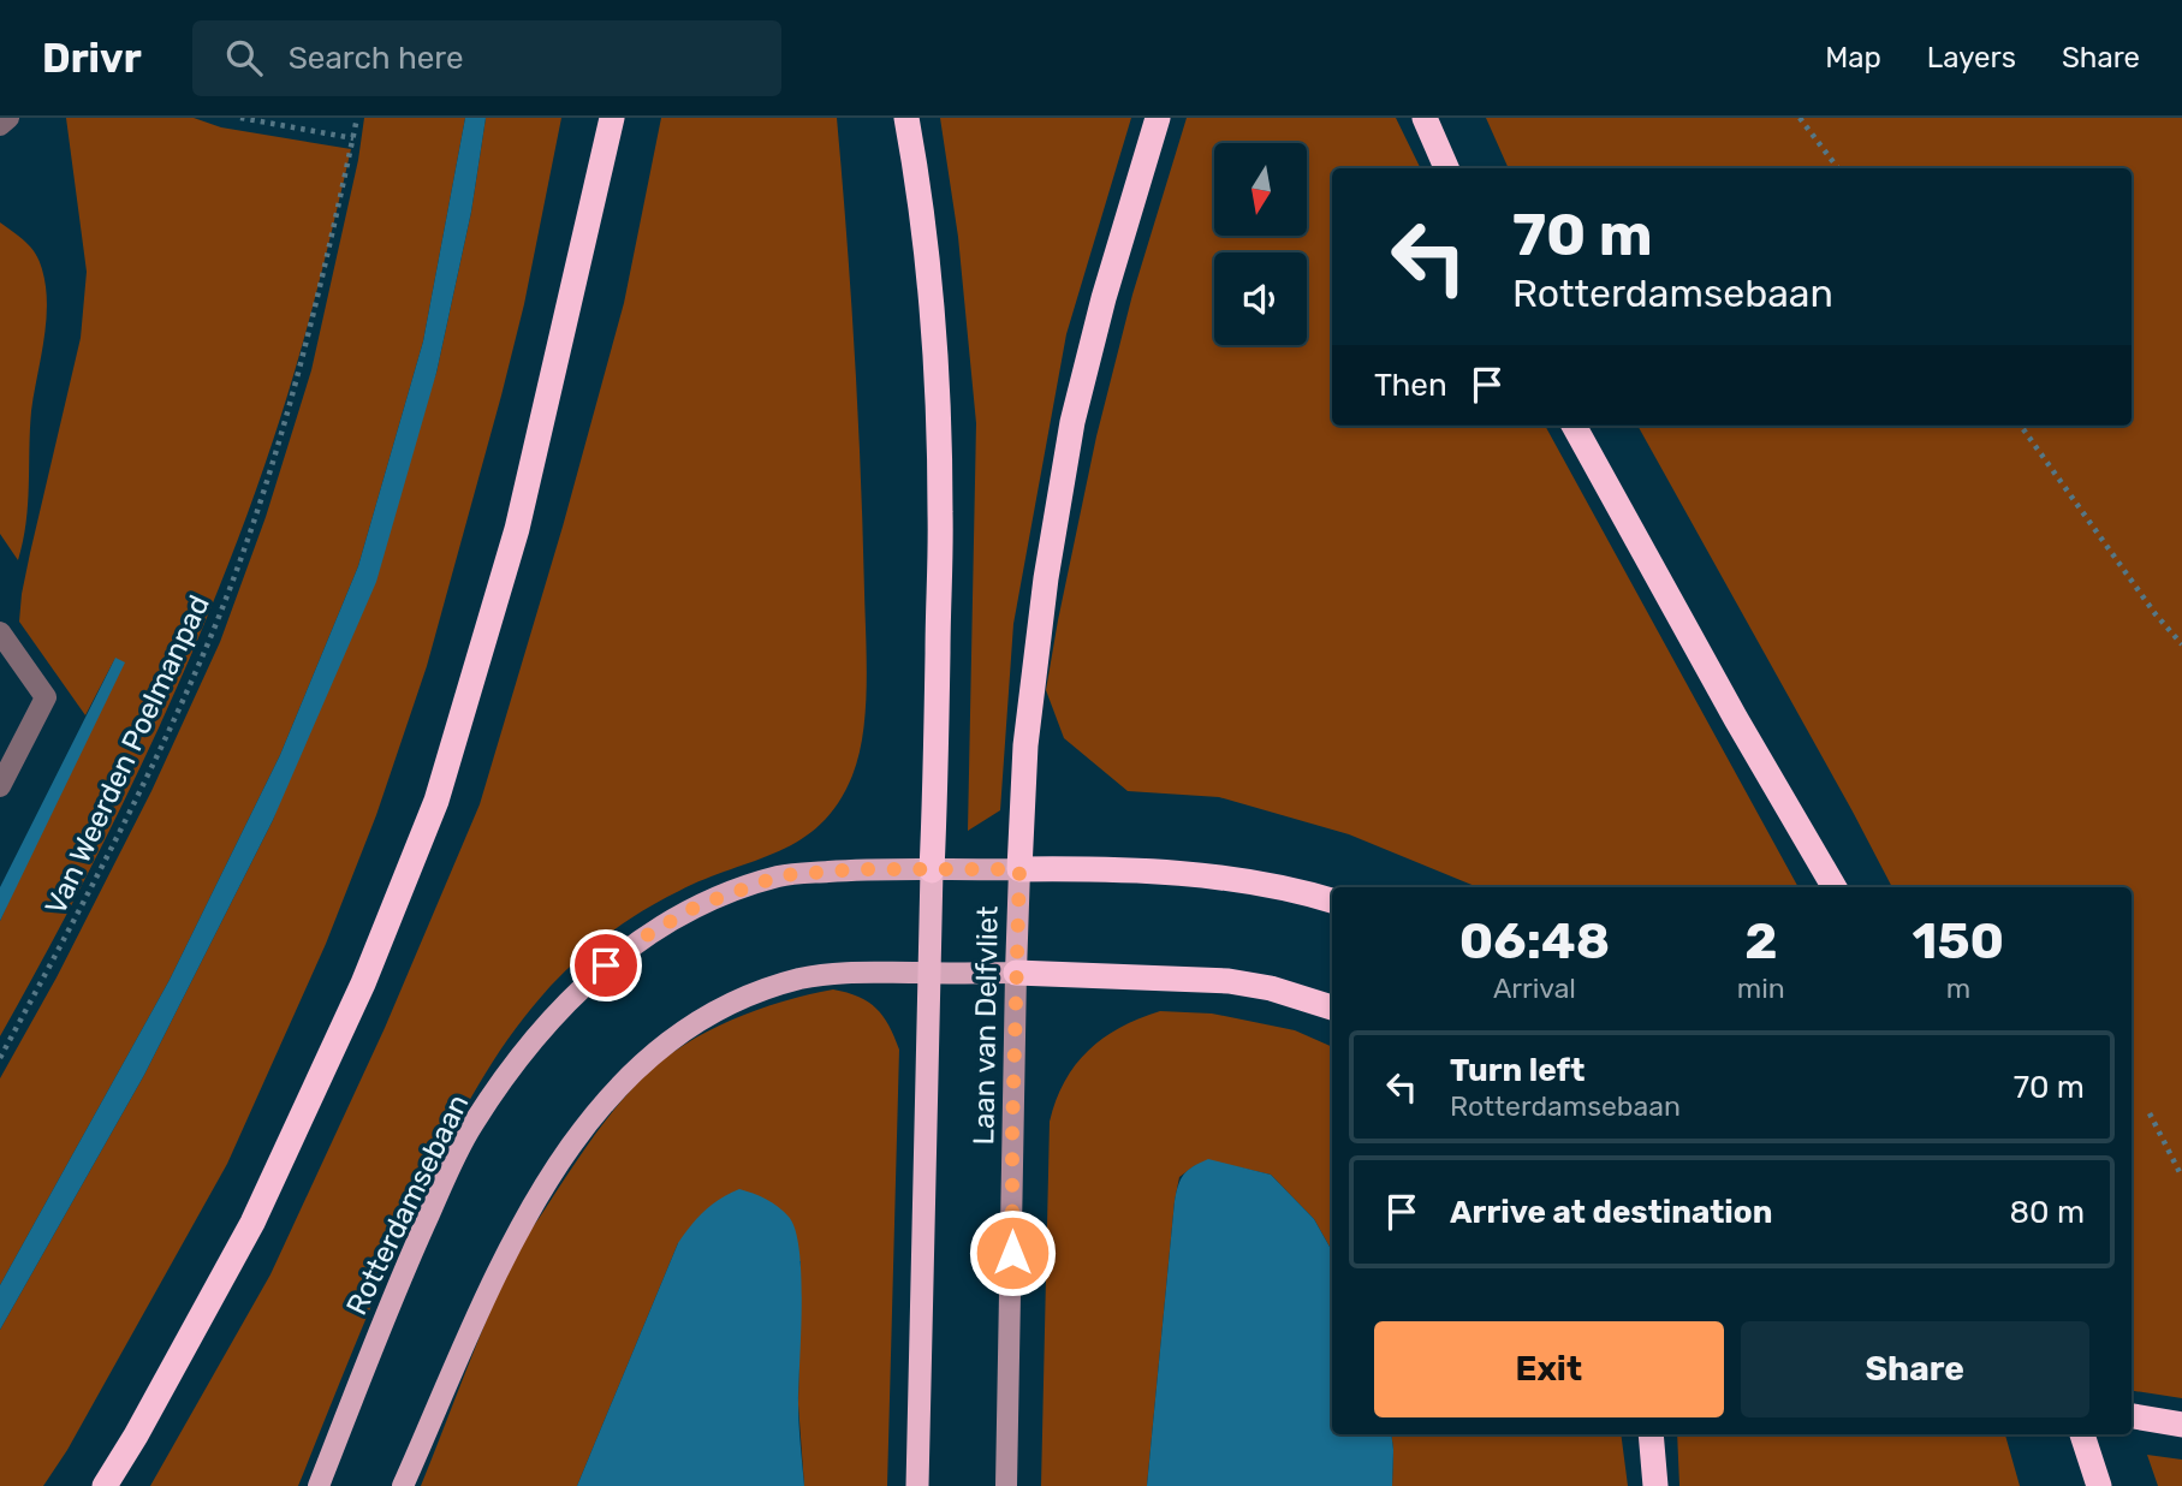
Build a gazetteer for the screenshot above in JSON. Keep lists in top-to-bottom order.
{
  "streets": {
    "highway": ["Laan van Delfvliet"],
    "main road": ["Rotterdamsebaan"],
    "path": ["Van Weerden Poelmanpad"]
  },
  "crossings": [
    ["Laan van Delfvliet", "Rotterdamsebaan"]
  ],
  "north": "bottom",
  "page": {
    "header": "Drivr",
    "search": "Search here",
    "nav": ["Map", "Layers", "Share"],
    "turn": ["70 m", "Rotterdamsebaan"],
    "then": "Then",
    "eta": [
      "06:48",
      "Arrival",
      "2",
      "min",
      "150",
      "m"
    ],
    "list": [
      {
        "name": "Turn left",
        "note": "Rotterdamsebaan",
        "value": "70 m"
      },
      {
        "name": "Arrive at destination",
        "value": "80 m"
      }
    ],
    "buttons": ["Exit", "Share"]
  }
}
